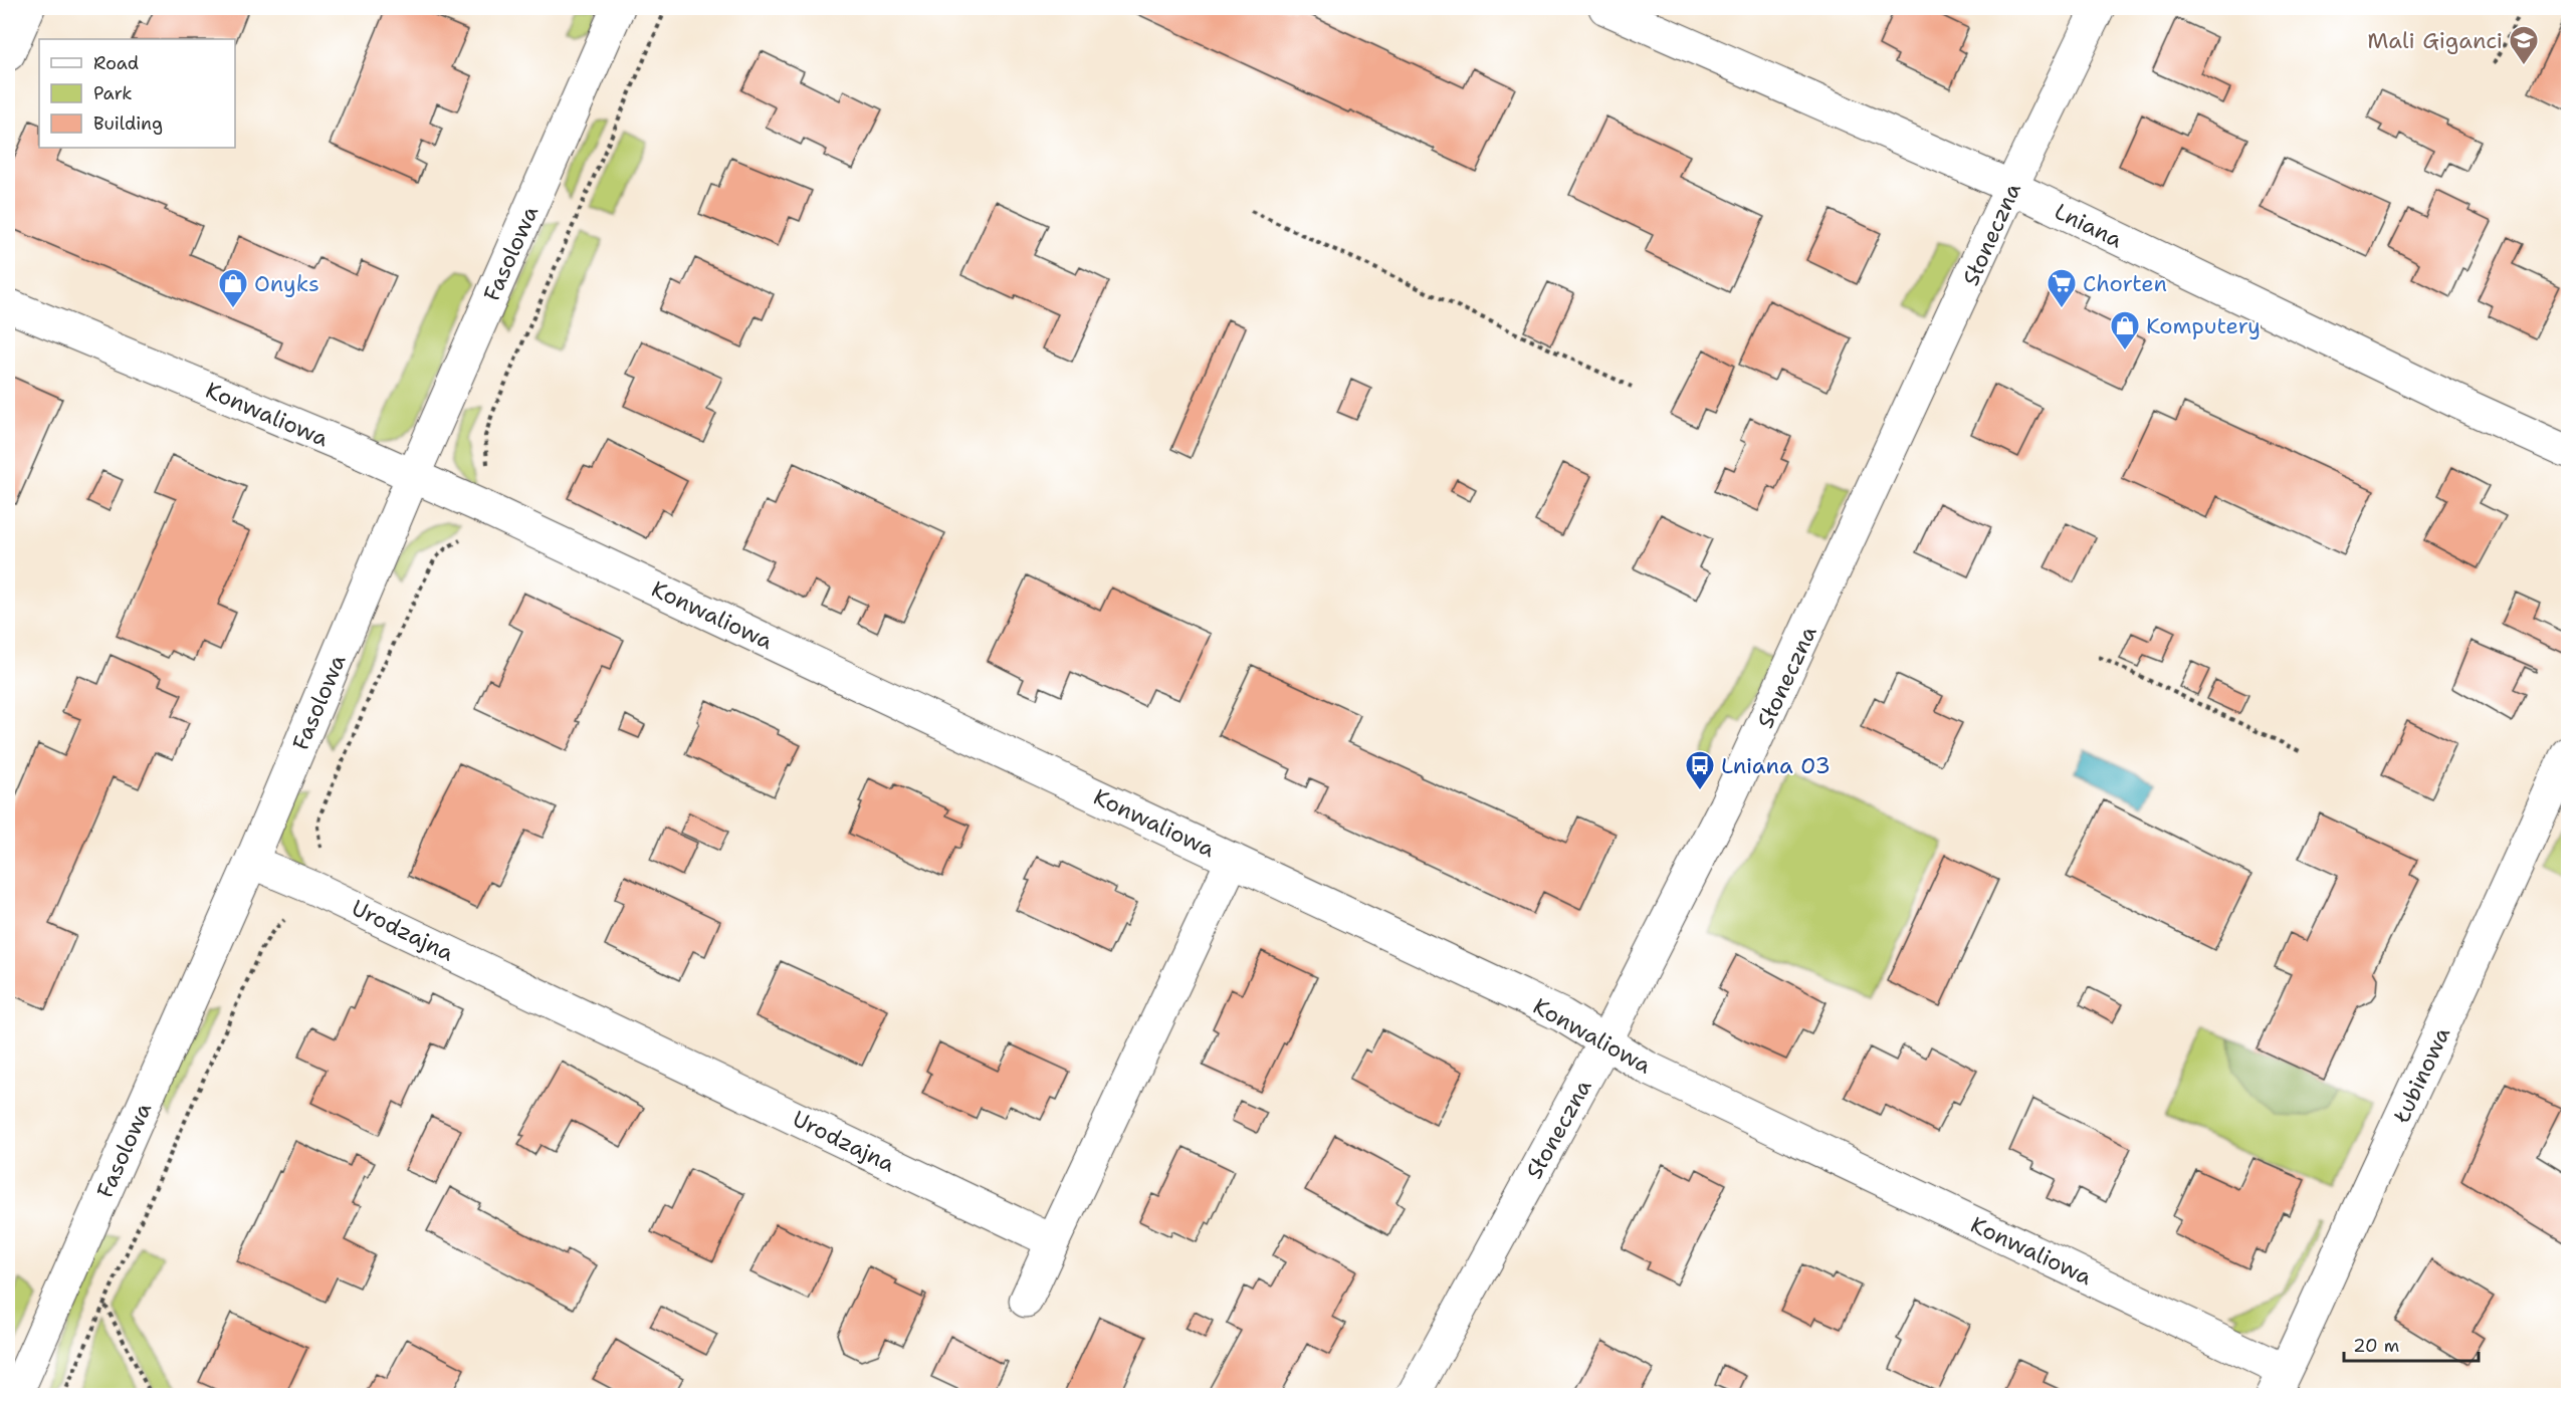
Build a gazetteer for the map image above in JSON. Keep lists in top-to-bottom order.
{
  "streets": {
    "street": [
      "Lniana",
      "Słoneczna",
      "Fasolowa",
      "Konwaliowa",
      "Urodzajna",
      "Łubinowa"
    ]
  },
  "crossings": [
    ["Lniana", "Słoneczna"],
    ["Słoneczna", "Konwaliowa"],
    ["Fasolowa", "Konwaliowa"],
    ["Fasolowa", "Urodzajna"],
    ["Konwaliowa", "Łubinowa"]
  ],
  "places": {
    "school or university": ["Mali Giganci"],
    "shop": ["Onyks", "Komputery"],
    "supermarket": ["Chorten"],
    "bus stop": ["Lniana 03"]
  },
  "legend": ["Road", "Park", "Building"],
  "scale_bar": "20 m"
}
